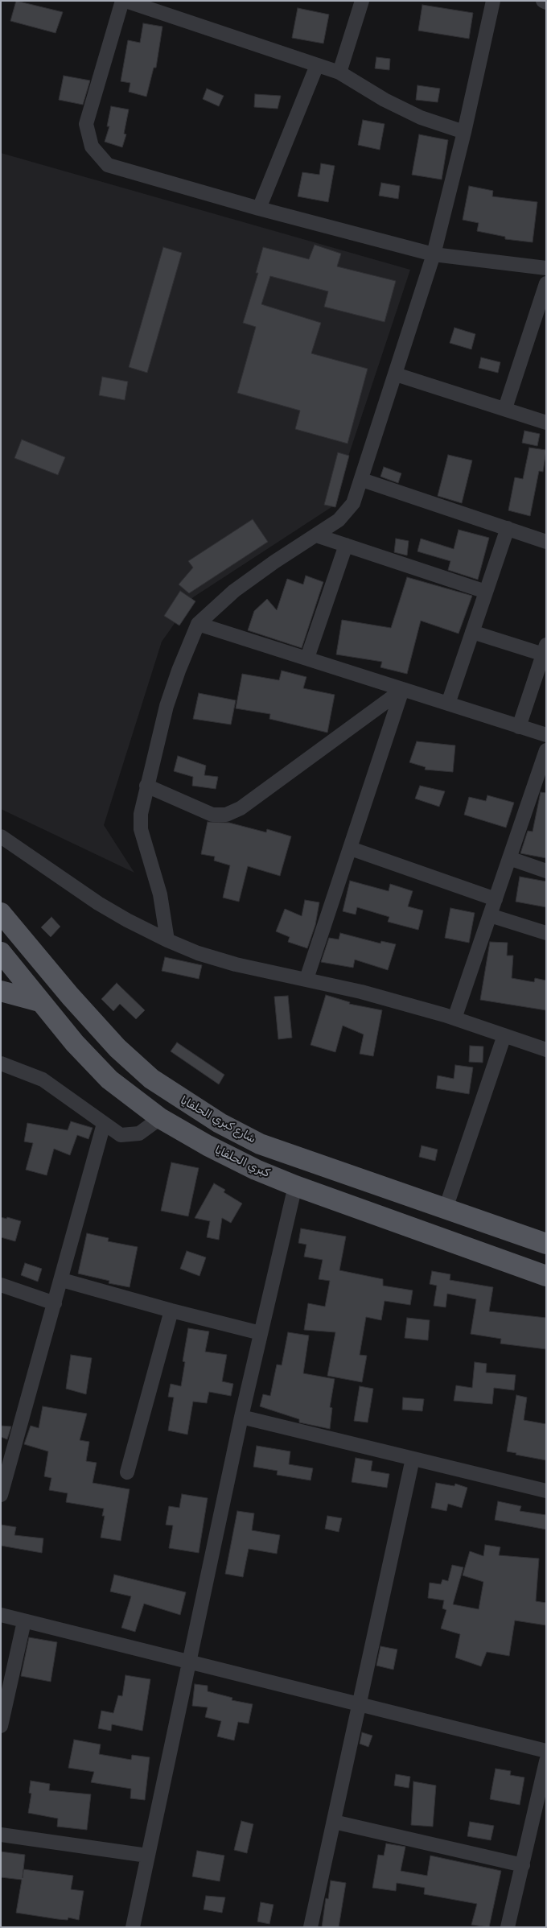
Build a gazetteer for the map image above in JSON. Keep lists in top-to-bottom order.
{
  "streets": {
    "main road": ["شارع كبري الحلفايا", "كبري الحلفايا"]
  }
}
